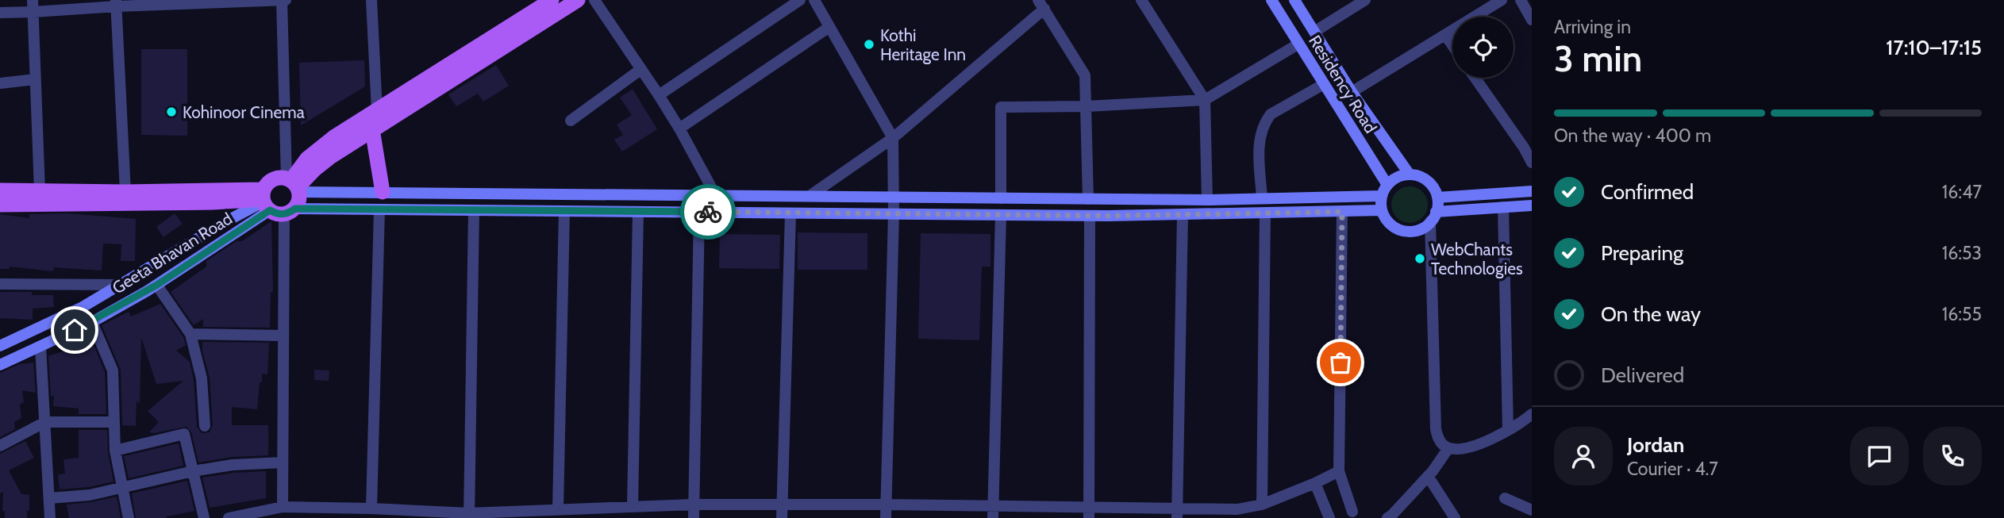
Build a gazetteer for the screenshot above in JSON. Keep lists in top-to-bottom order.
{
  "streets": {
    "main road": ["Residency Road", "Geeta Bhavan Road"]
  },
  "places": ["Kothi Heritage Inn", "Kohinoor Cinema", "WebChants Technologies"],
  "page": {
    "heading": ["3 min", "Arriving in", "17:10–17:15"],
    "panel": ["Jordan", "Courier · 4.7"],
    "bar": "On the way · 400 m",
    "list": [
      ["Confirmed", "16:47"],
      ["Preparing", "16:53"],
      ["On the way", "16:55"],
      "Delivered"
    ]
  }
}
